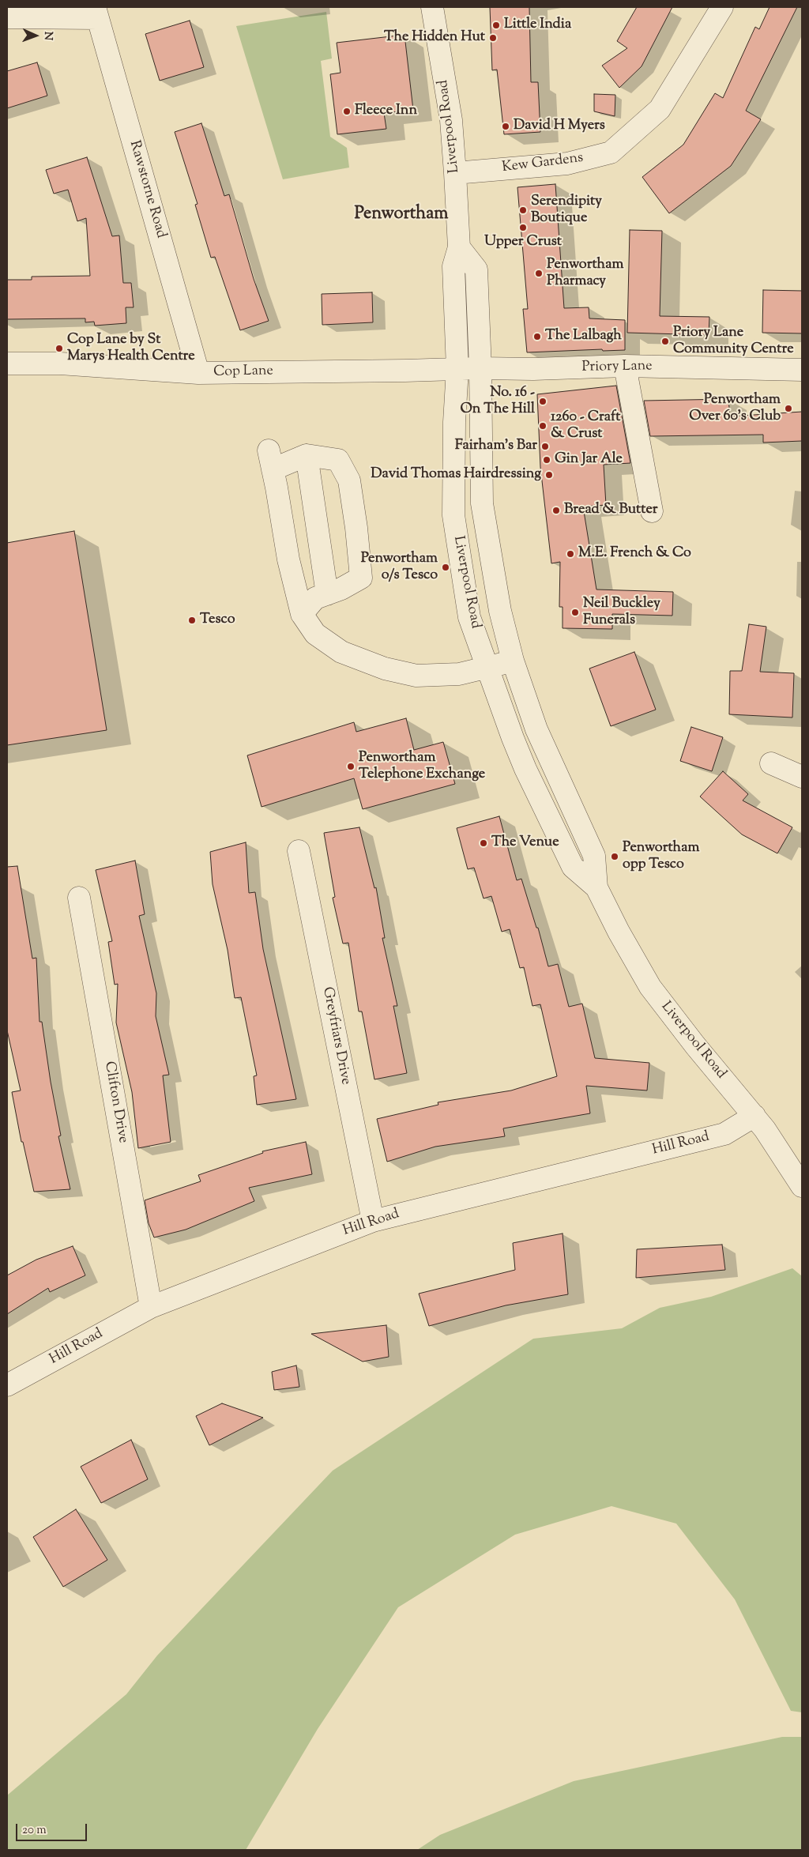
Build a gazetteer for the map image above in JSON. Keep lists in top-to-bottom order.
{
  "streets": {
    "street": [
      "Liverpool Road",
      "Kew Gardens",
      "Rawstorne Road",
      "Priory Lane",
      "Cop Lane",
      "Greyfriars Drive",
      "Clifton Drive",
      "Hill Road"
    ]
  },
  "crossings": [
    ["Liverpool Road", "Kew Gardens"],
    ["Liverpool Road", "Priory Lane"],
    ["Liverpool Road", "Cop Lane"],
    ["Liverpool Road", "Hill Road"],
    ["Rawstorne Road", "Cop Lane"],
    ["Priory Lane", "Cop Lane"],
    ["Greyfriars Drive", "Hill Road"],
    ["Clifton Drive", "Hill Road"]
  ],
  "districts": ["Penwortham"],
  "places": [
    "Little India",
    "The Hidden Hut",
    "Fleece Inn",
    "David H Myers",
    "Serendipity Boutique",
    "Upper Crust",
    "Penwortham Pharmacy",
    "The Lalbagh",
    "Priory Lane Community Centre",
    "Cop Lane by St Marys Health Centre",
    "No. 16 - On The Hill",
    "Penwortham Over 60’s Club",
    "1260 - Craft & Crust",
    "Fairham’s Bar",
    "Gin Jar Ale",
    "David Thomas Hairdressing",
    "Bread & Butter",
    "M.E. French & Co",
    "Penwortham o/s Tesco",
    "Neil Buckley Funerals",
    "Tesco",
    "Penwortham Telephone Exchange",
    "The Venue",
    "Penwortham opp Tesco"
  ],
  "scale_bar": "20 m",
  "north": "right"
}
